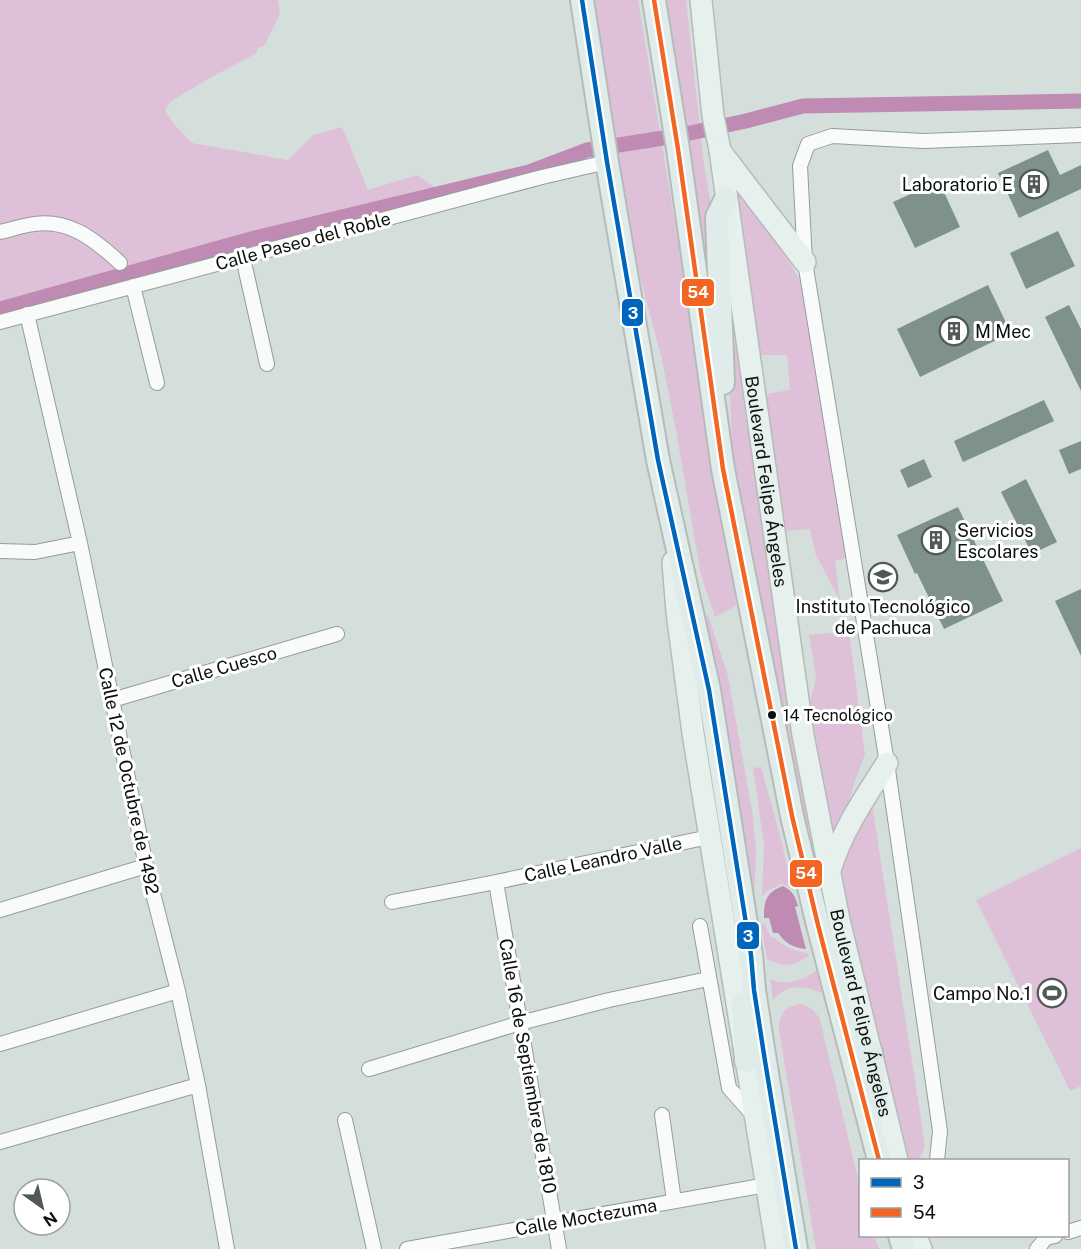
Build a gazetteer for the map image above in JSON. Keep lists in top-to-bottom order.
{
  "streets": {
    "highway": ["Boulevard Felipe Ángeles"],
    "street": [
      "Calle Paseo del Roble",
      "Calle Cuesco",
      "Calle 12 de Octubre de 1492",
      "Calle Leandro Valle",
      "Calle 16 de Septiembre de 1810",
      "Calle Moctezuma"
    ]
  },
  "crossings": [
    ["Calle Paseo del Roble", "Calle 12 de Octubre de 1492"],
    ["Calle Cuesco", "Calle 12 de Octubre de 1492"],
    ["Calle Leandro Valle", "Calle 16 de Septiembre de 1810"],
    ["Calle 16 de Septiembre de 1810", "Calle Moctezuma"]
  ],
  "places": {
    "building": ["Laboratorio E", "M Mec", "Servicios Escolares"],
    "school or university": ["Instituto Tecnológico de Pachuca"],
    "other": ["14 Tecnológico"],
    "sports": ["Campo No.1"]
  },
  "lines": ["transit line 3", "transit line 54"],
  "legend": ["3", "54"],
  "north": "bottom right"
}
